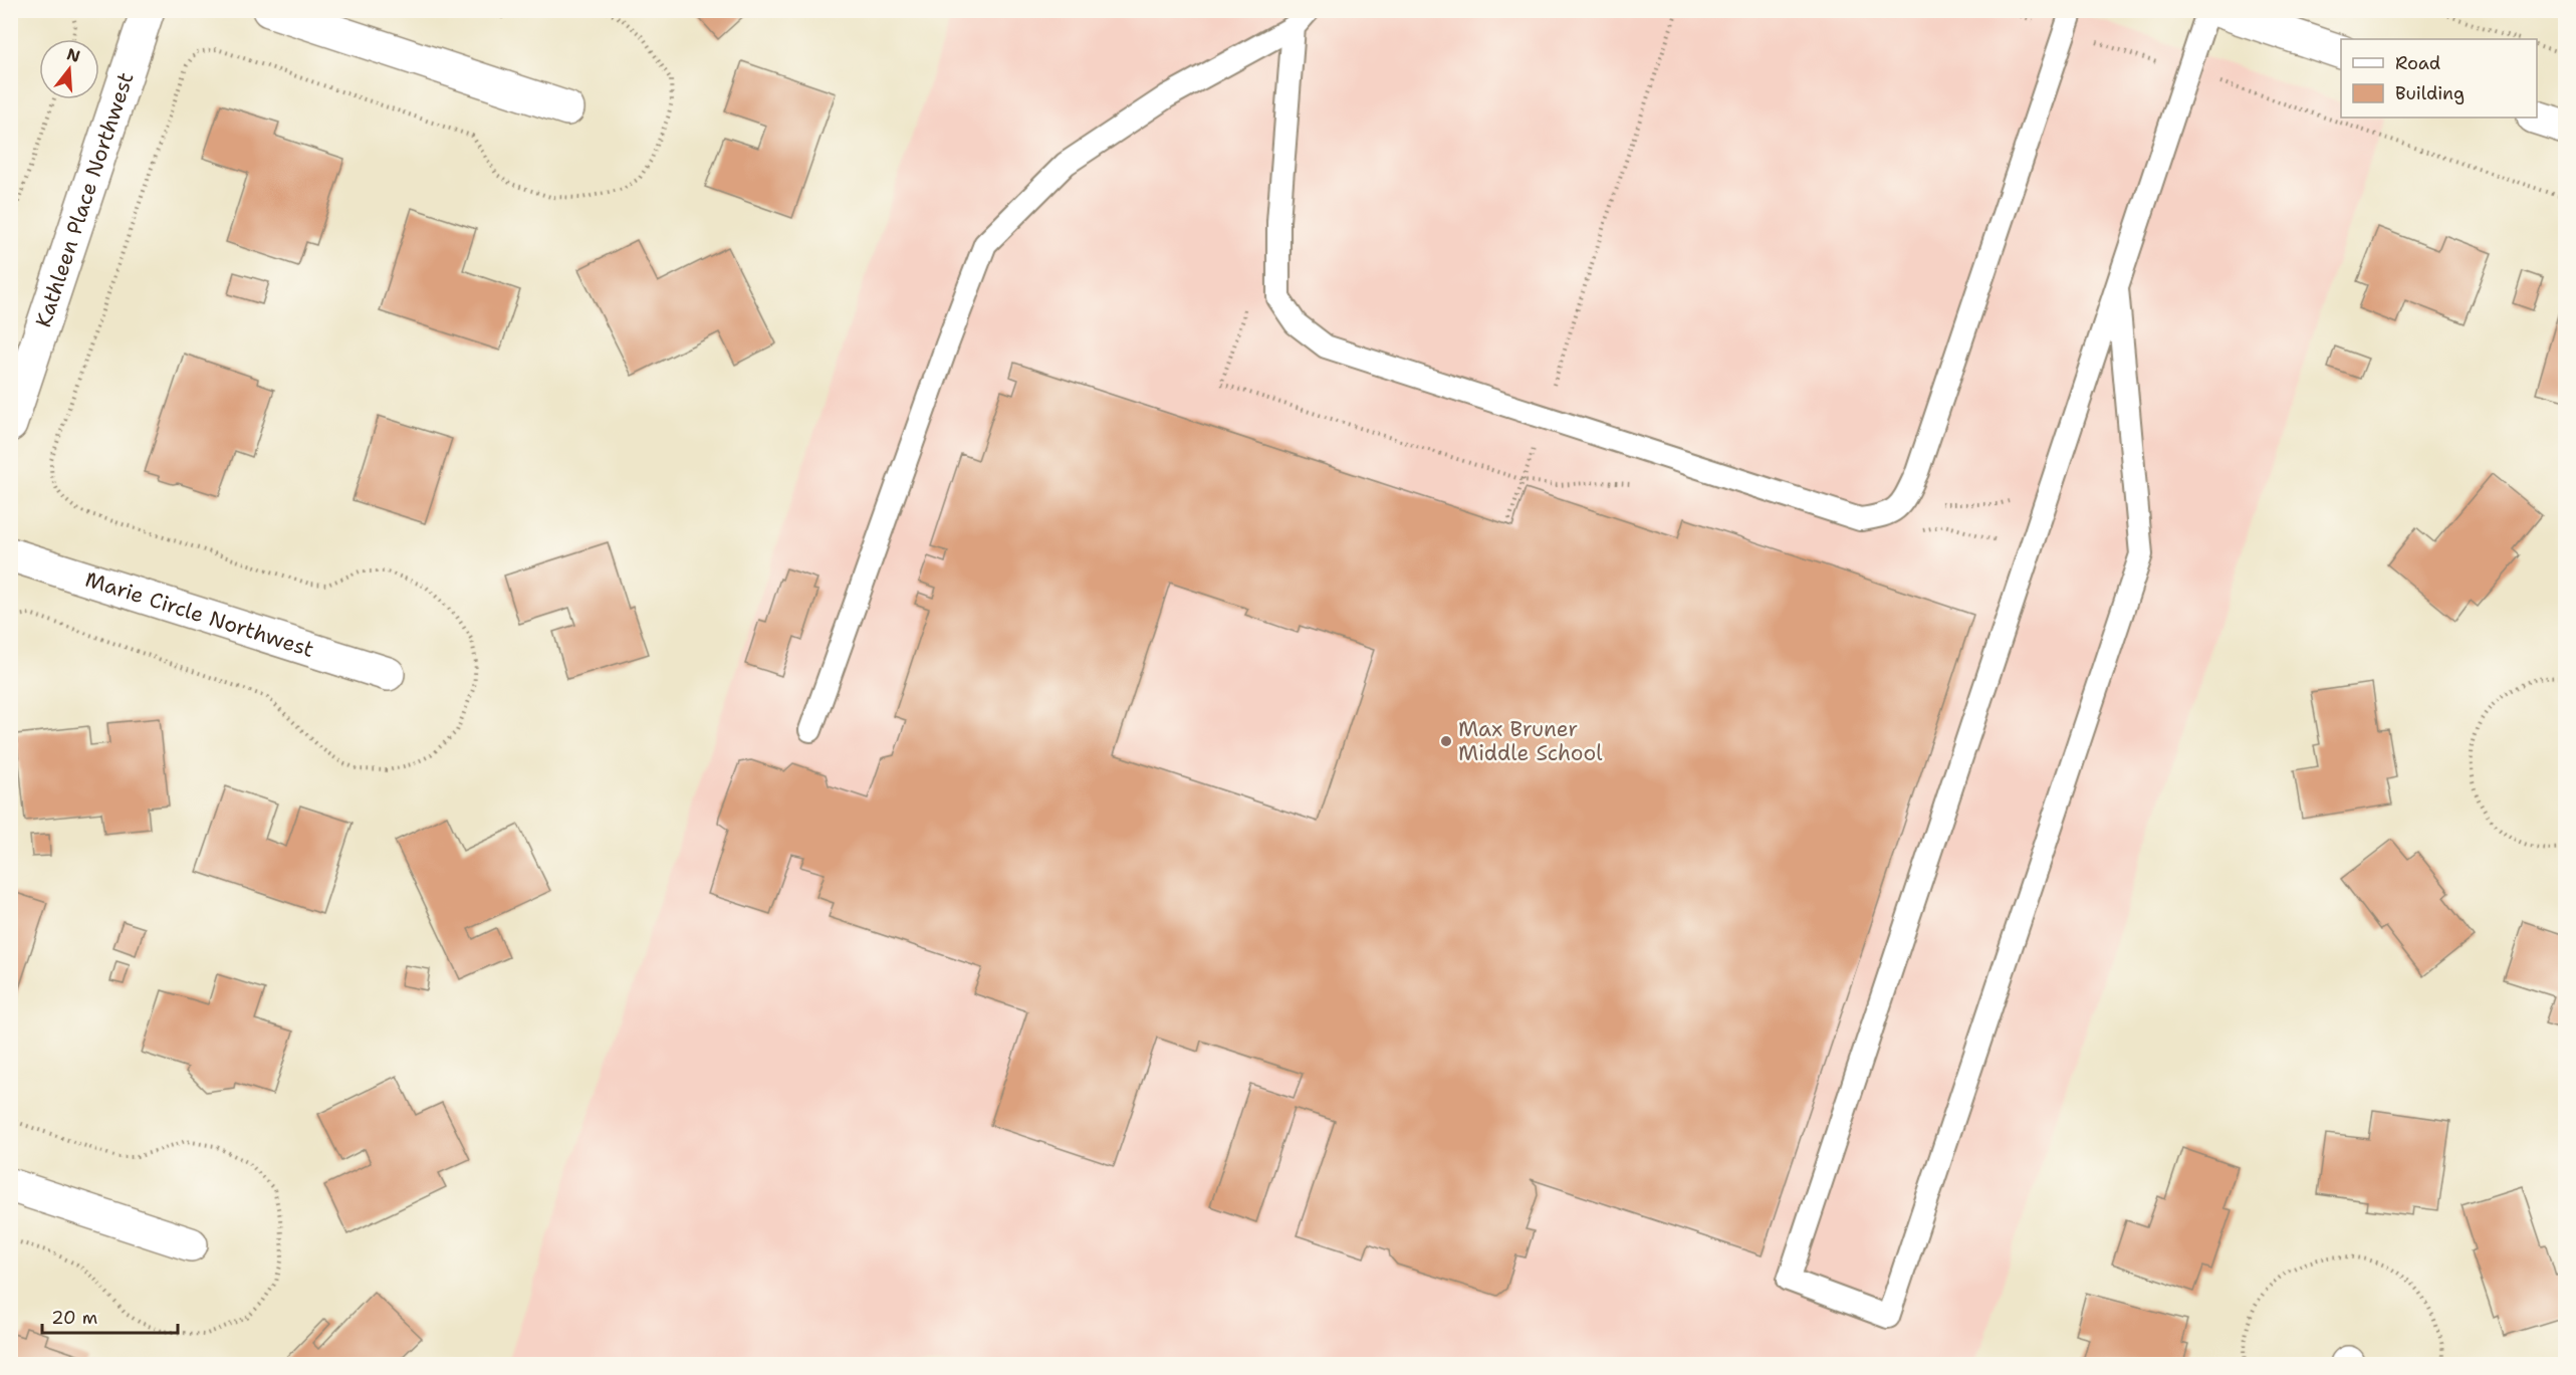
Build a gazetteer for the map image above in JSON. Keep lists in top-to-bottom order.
{
  "streets": {
    "street": ["Kathleen Place Northwest", "Marie Circle Northwest"]
  },
  "places": ["Max Bruner Middle School"],
  "legend": ["Road", "Building"],
  "scale_bar": "20 m",
  "north": "top"
}
